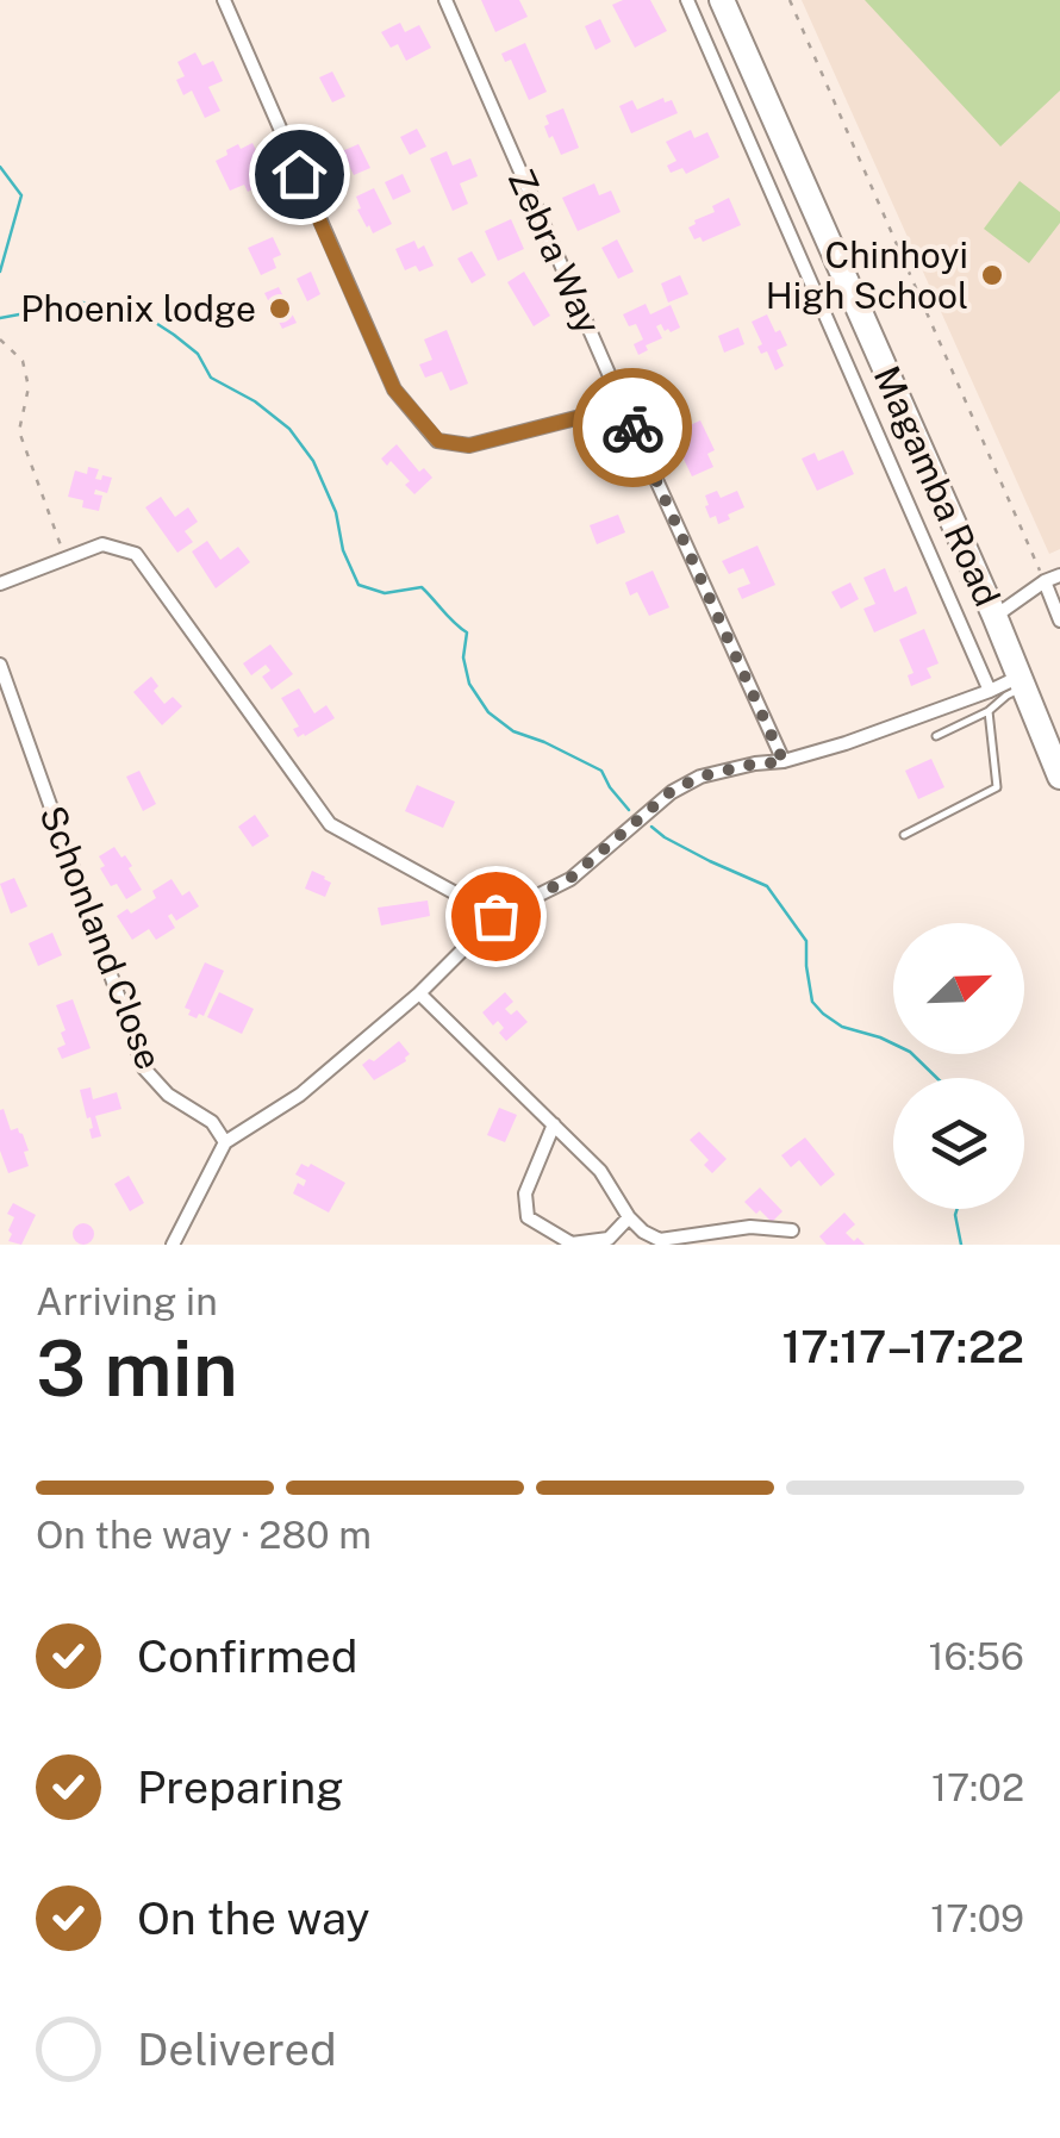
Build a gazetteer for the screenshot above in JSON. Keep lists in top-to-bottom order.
{
  "streets": {
    "highway": ["Magamba Road"],
    "street": ["Zebra Way", "Schonland Close"]
  },
  "places": ["Chinhoyi High School", "Phoenix lodge"],
  "north": "top right",
  "page": {
    "heading": ["3 min", "Arriving in", "17:17–17:22"],
    "bar": "On the way · 280 m",
    "list": [
      ["Confirmed", "16:56"],
      ["Preparing", "17:02"],
      ["On the way", "17:09"],
      "Delivered"
    ]
  }
}
